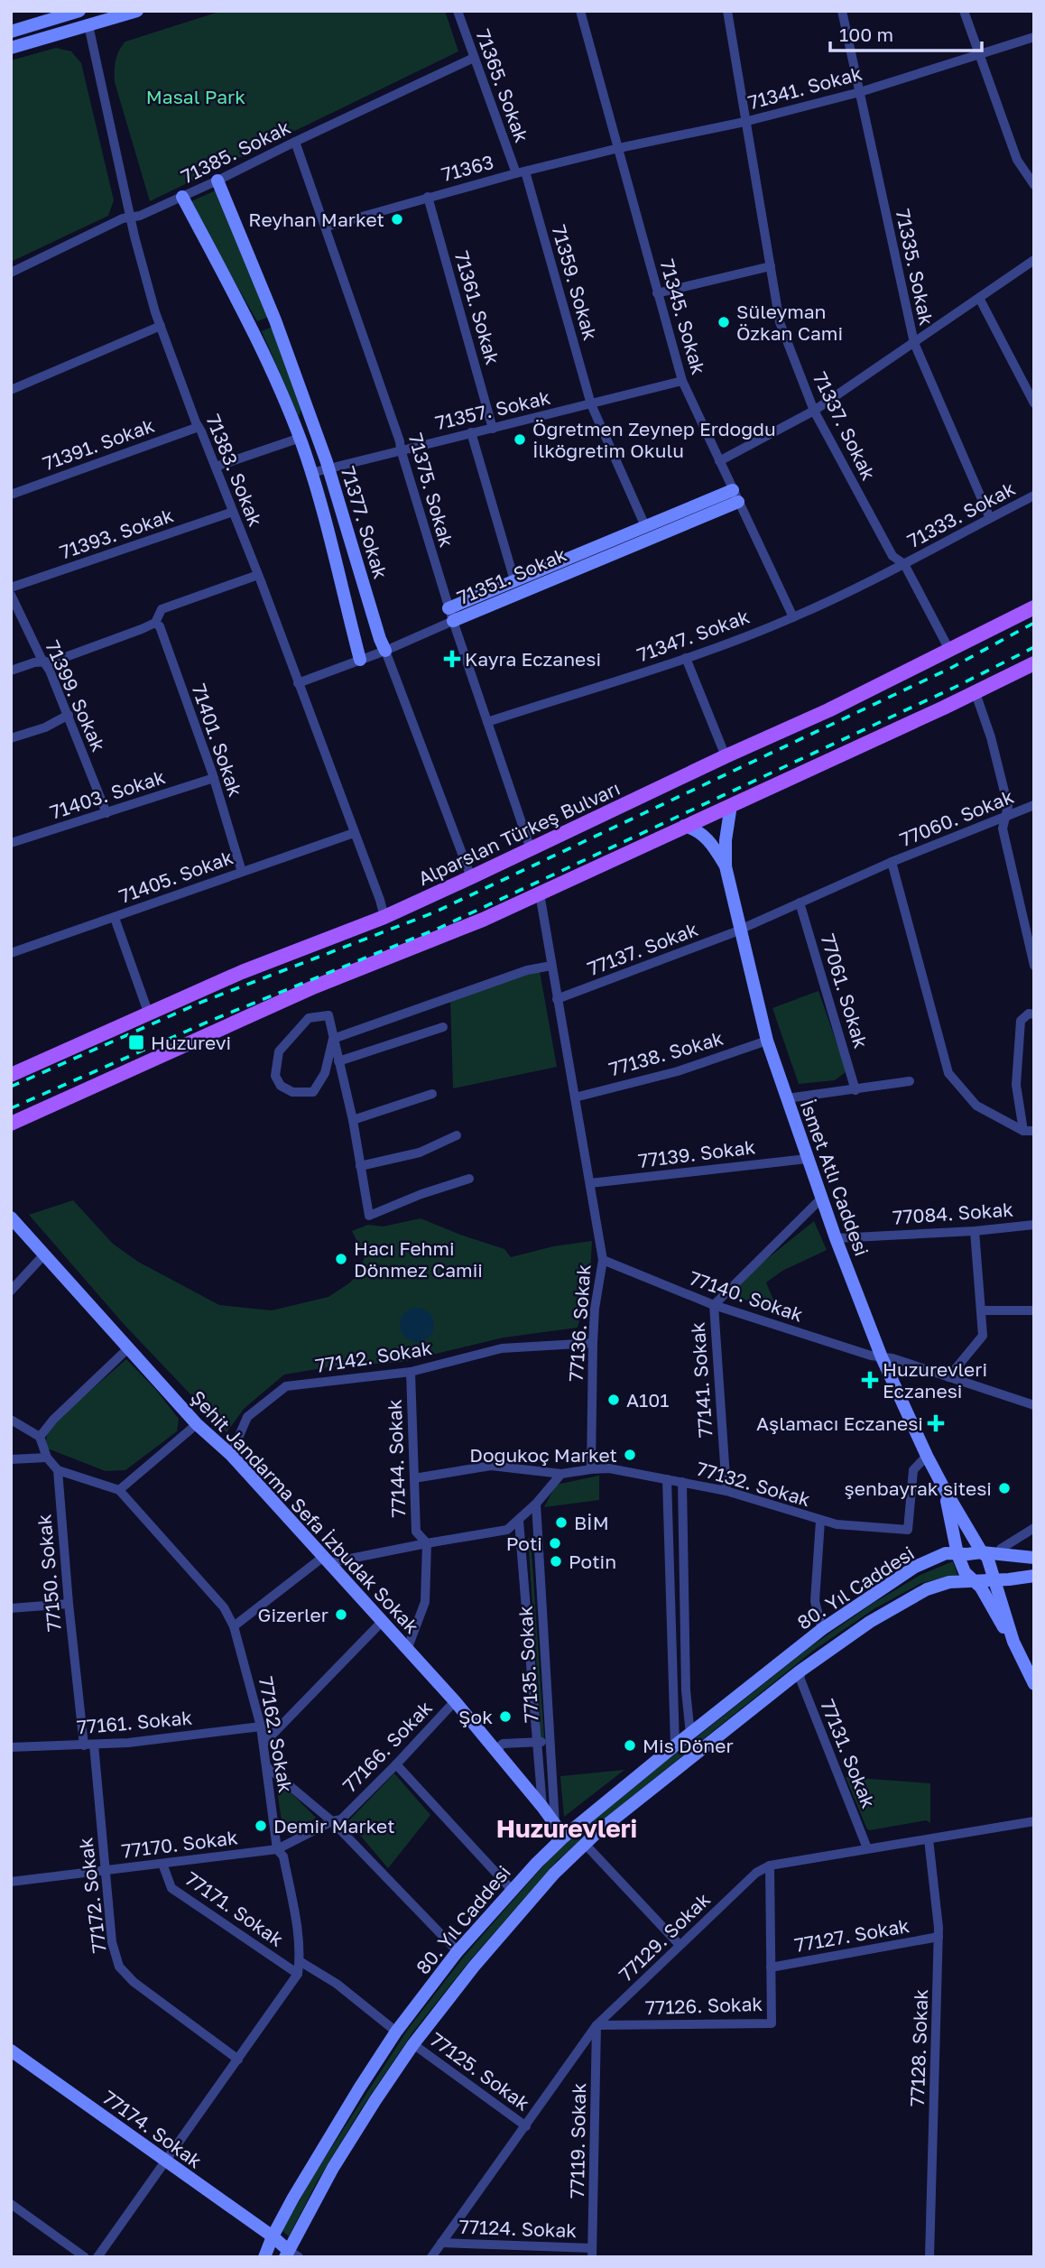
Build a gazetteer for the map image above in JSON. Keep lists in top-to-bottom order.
{
  "streets": {
    "main road": [
      "71377. Sokak",
      "71351. Sokak",
      "Alparslan Türkeş Bulvarı",
      "İsmet Atlı Caddesi",
      "Şehit Jandarma Sefa İzbudak Sokak",
      "80. Yıl Caddesi",
      "77174. Sokak"
    ],
    "street": [
      "71365. Sokak",
      "71341. Sokak",
      "71385. Sokak",
      "71363",
      "71335. Sokak",
      "71359. Sokak",
      "71361. Sokak",
      "71345. Sokak",
      "71357. Sokak",
      "71337. Sokak",
      "71391. Sokak",
      "71383. Sokak",
      "71375. Sokak",
      "71333. Sokak",
      "71393. Sokak",
      "71347. Sokak",
      "71399. Sokak",
      "71401. Sokak",
      "71403. Sokak",
      "77060. Sokak",
      "71405. Sokak",
      "77137. Sokak",
      "77061. Sokak",
      "77138. Sokak",
      "77139. Sokak",
      "77084. Sokak",
      "77140. Sokak",
      "77136. Sokak",
      "77142. Sokak",
      "77141. Sokak",
      "77144. Sokak",
      "77132. Sokak",
      "77150. Sokak",
      "77135. Sokak",
      "77161. Sokak",
      "77162. Sokak",
      "77166. Sokak",
      "77131. Sokak",
      "77170. Sokak",
      "77172. Sokak",
      "77171. Sokak",
      "77127. Sokak",
      "77129. Sokak",
      "77126. Sokak",
      "77128. Sokak",
      "77125. Sokak",
      "77119. Sokak",
      "77124. Sokak"
    ]
  },
  "crossings": [
    ["71365. Sokak", "71385. Sokak"],
    ["71365. Sokak", "71363"],
    ["71365. Sokak", "71359. Sokak"],
    ["71341. Sokak", "71363"],
    ["71341. Sokak", "71335. Sokak"],
    ["71341. Sokak", "71345. Sokak"],
    ["71341. Sokak", "71337. Sokak"],
    ["71385. Sokak", "71383. Sokak"],
    ["71385. Sokak", "71375. Sokak"],
    ["71385. Sokak", "71377. Sokak"],
    ["71363", "71359. Sokak"],
    ["71363", "71361. Sokak"],
    ["71363", "71345. Sokak"],
    ["71363", "71375. Sokak"],
    ["71335. Sokak", "71333. Sokak"],
    ["71359. Sokak", "71357. Sokak"],
    ["71359. Sokak", "71351. Sokak"],
    ["71361. Sokak", "71357. Sokak"],
    ["71345. Sokak", "71357. Sokak"],
    ["71345. Sokak", "71351. Sokak"],
    ["71345. Sokak", "71347. Sokak"],
    ["71357. Sokak", "71375. Sokak"],
    ["71357. Sokak", "71377. Sokak"],
    ["71337. Sokak", "71333. Sokak"],
    ["71337. Sokak", "71347. Sokak"],
    ["71337. Sokak", "Alparslan Türkeş Bulvarı"],
    ["71391. Sokak", "71383. Sokak"],
    ["71383. Sokak", "71393. Sokak"],
    ["71383. Sokak", "71351. Sokak"],
    ["71383. Sokak", "Alparslan Türkeş Bulvarı"],
    ["71383. Sokak", "71405. Sokak"],
    ["71375. Sokak", "71351. Sokak"],
    ["71375. Sokak", "71347. Sokak"],
    ["71375. Sokak", "Alparslan Türkeş Bulvarı"],
    ["71333. Sokak", "71347. Sokak"],
    ["71377. Sokak", "71351. Sokak"],
    ["71377. Sokak", "Alparslan Türkeş Bulvarı"],
    ["71399. Sokak", "71403. Sokak"],
    ["71401. Sokak", "71403. Sokak"],
    ["71401. Sokak", "71405. Sokak"],
    ["77060. Sokak", "77137. Sokak"],
    ["77060. Sokak", "77061. Sokak"],
    ["77137. Sokak", "77061. Sokak"],
    ["77137. Sokak", "İsmet Atlı Caddesi"],
    ["77137. Sokak", "77136. Sokak"],
    ["77138. Sokak", "İsmet Atlı Caddesi"],
    ["77138. Sokak", "77136. Sokak"],
    ["77139. Sokak", "İsmet Atlı Caddesi"],
    ["77139. Sokak", "77136. Sokak"],
    ["İsmet Atlı Caddesi", "77084. Sokak"],
    ["İsmet Atlı Caddesi", "77140. Sokak"],
    ["İsmet Atlı Caddesi", "77132. Sokak"],
    ["İsmet Atlı Caddesi", "80. Yıl Caddesi"],
    ["77140. Sokak", "77136. Sokak"],
    ["77140. Sokak", "77141. Sokak"],
    ["77136. Sokak", "77142. Sokak"],
    ["77136. Sokak", "77132. Sokak"],
    ["77142. Sokak", "77144. Sokak"],
    ["77142. Sokak", "Şehit Jandarma Sefa İzbudak Sokak"],
    ["77141. Sokak", "77132. Sokak"],
    ["77144. Sokak", "Şehit Jandarma Sefa İzbudak Sokak"],
    ["Şehit Jandarma Sefa İzbudak Sokak", "80. Yıl Caddesi"],
    ["Şehit Jandarma Sefa İzbudak Sokak", "77135. Sokak"],
    ["Şehit Jandarma Sefa İzbudak Sokak", "77166. Sokak"],
    ["77150. Sokak", "77161. Sokak"],
    ["77150. Sokak", "77172. Sokak"],
    ["80. Yıl Caddesi", "77131. Sokak"],
    ["80. Yıl Caddesi", "77125. Sokak"],
    ["80. Yıl Caddesi", "77174. Sokak"],
    ["77161. Sokak", "77162. Sokak"],
    ["77161. Sokak", "77172. Sokak"],
    ["77162. Sokak", "77166. Sokak"],
    ["77162. Sokak", "77170. Sokak"],
    ["77162. Sokak", "77172. Sokak"],
    ["77162. Sokak", "77171. Sokak"],
    ["77162. Sokak", "77174. Sokak"],
    ["77166. Sokak", "77170. Sokak"],
    ["77131. Sokak", "77129. Sokak"],
    ["77170. Sokak", "77172. Sokak"],
    ["77170. Sokak", "77171. Sokak"],
    ["77127. Sokak", "77126. Sokak"],
    ["77127. Sokak", "77128. Sokak"],
    ["77129. Sokak", "77126. Sokak"],
    ["77129. Sokak", "77128. Sokak"],
    ["77129. Sokak", "77125. Sokak"],
    ["77129. Sokak", "77119. Sokak"],
    ["77129. Sokak", "77124. Sokak"],
    ["77126. Sokak", "77119. Sokak"],
    ["77119. Sokak", "77124. Sokak"]
  ],
  "districts": ["Huzurevleri"],
  "parks": ["Masal Park"],
  "places": {
    "other": [
      "Reyhan Market",
      "Süleyman Özkan Cami",
      "Öğretmen Zeynep Erdoğdu İlköğretim Okulu",
      "Hacı Fehmi Dönmez Camii",
      "A101",
      "Doğukoç Market",
      "şenbayrak sitesi",
      "BİM",
      "Poti",
      "Potin",
      "Gizerler",
      "Şok",
      "Mis Döner",
      "Demir Market"
    ],
    "health": ["Kayra Eczanesi", "Huzurevleri Eczanesi", "Aşlamacı Eczanesi"],
    "transit": ["Huzurevi"]
  },
  "scale_bar": "100 m"
}
